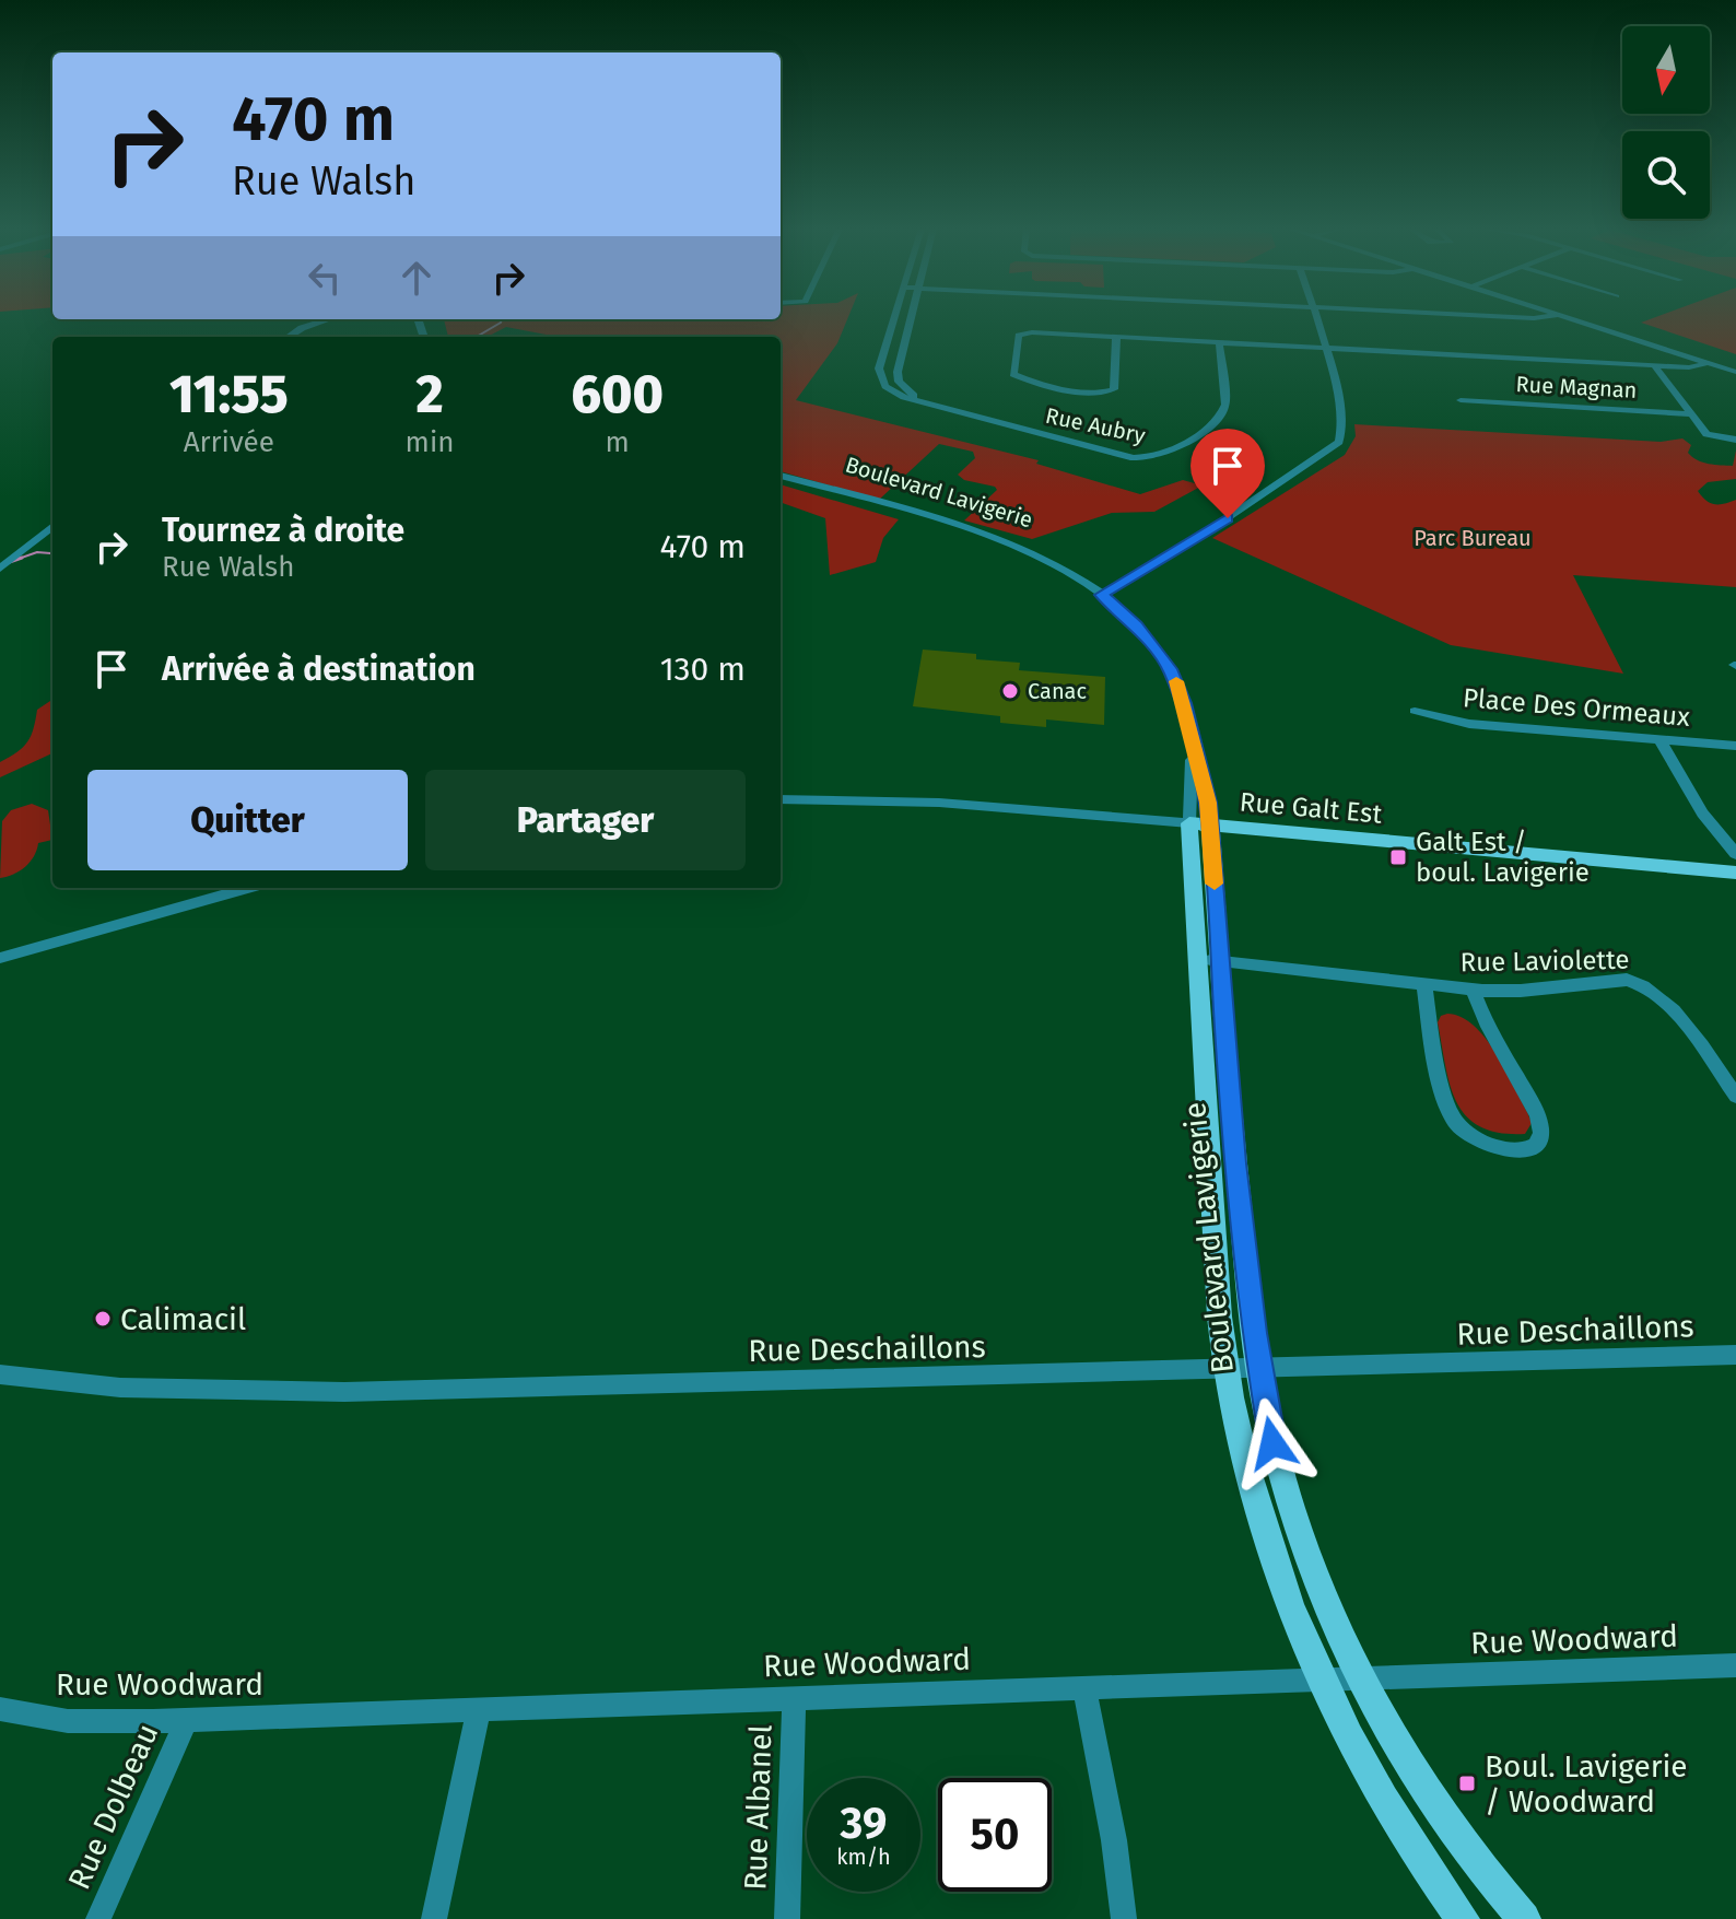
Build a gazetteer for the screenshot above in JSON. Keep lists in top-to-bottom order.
{
  "streets": {
    "main road": ["Boulevard Lavigerie", "Rue Galt Est"],
    "street": [
      "Rue Magnan",
      "Rue Aubry",
      "Place Des Ormeaux",
      "Rue Laviolette",
      "Rue Deschaillons",
      "Rue Woodward",
      "Rue Dolbeau",
      "Rue Albanel"
    ]
  },
  "crossings": [
    ["Boulevard Lavigerie", "Rue Galt Est"],
    ["Boulevard Lavigerie", "Rue Laviolette"],
    ["Boulevard Lavigerie", "Rue Deschaillons"],
    ["Boulevard Lavigerie", "Rue Woodward"],
    ["Rue Woodward", "Rue Dolbeau"],
    ["Rue Woodward", "Rue Albanel"]
  ],
  "parks": ["Parc Bureau"],
  "places": {
    "other": ["Canac", "Calimacil"],
    "transit": ["Galt Est / boul. Lavigerie", "Boul. Lavigerie / Woodward"]
  },
  "north": "bottom",
  "page": {
    "turn": ["470 m", "Rue Walsh"],
    "eta": [
      "11:55",
      "Arrivée",
      "2",
      "min",
      "600",
      "m"
    ],
    "list": [
      {
        "name": "Tournez à droite",
        "note": "Rue Walsh",
        "value": "470 m"
      },
      {
        "name": "Arrivée à destination",
        "value": "130 m"
      }
    ],
    "buttons": ["Quitter", "Partager"],
    "speed": "39 km/h",
    "limit": "50"
  }
}
